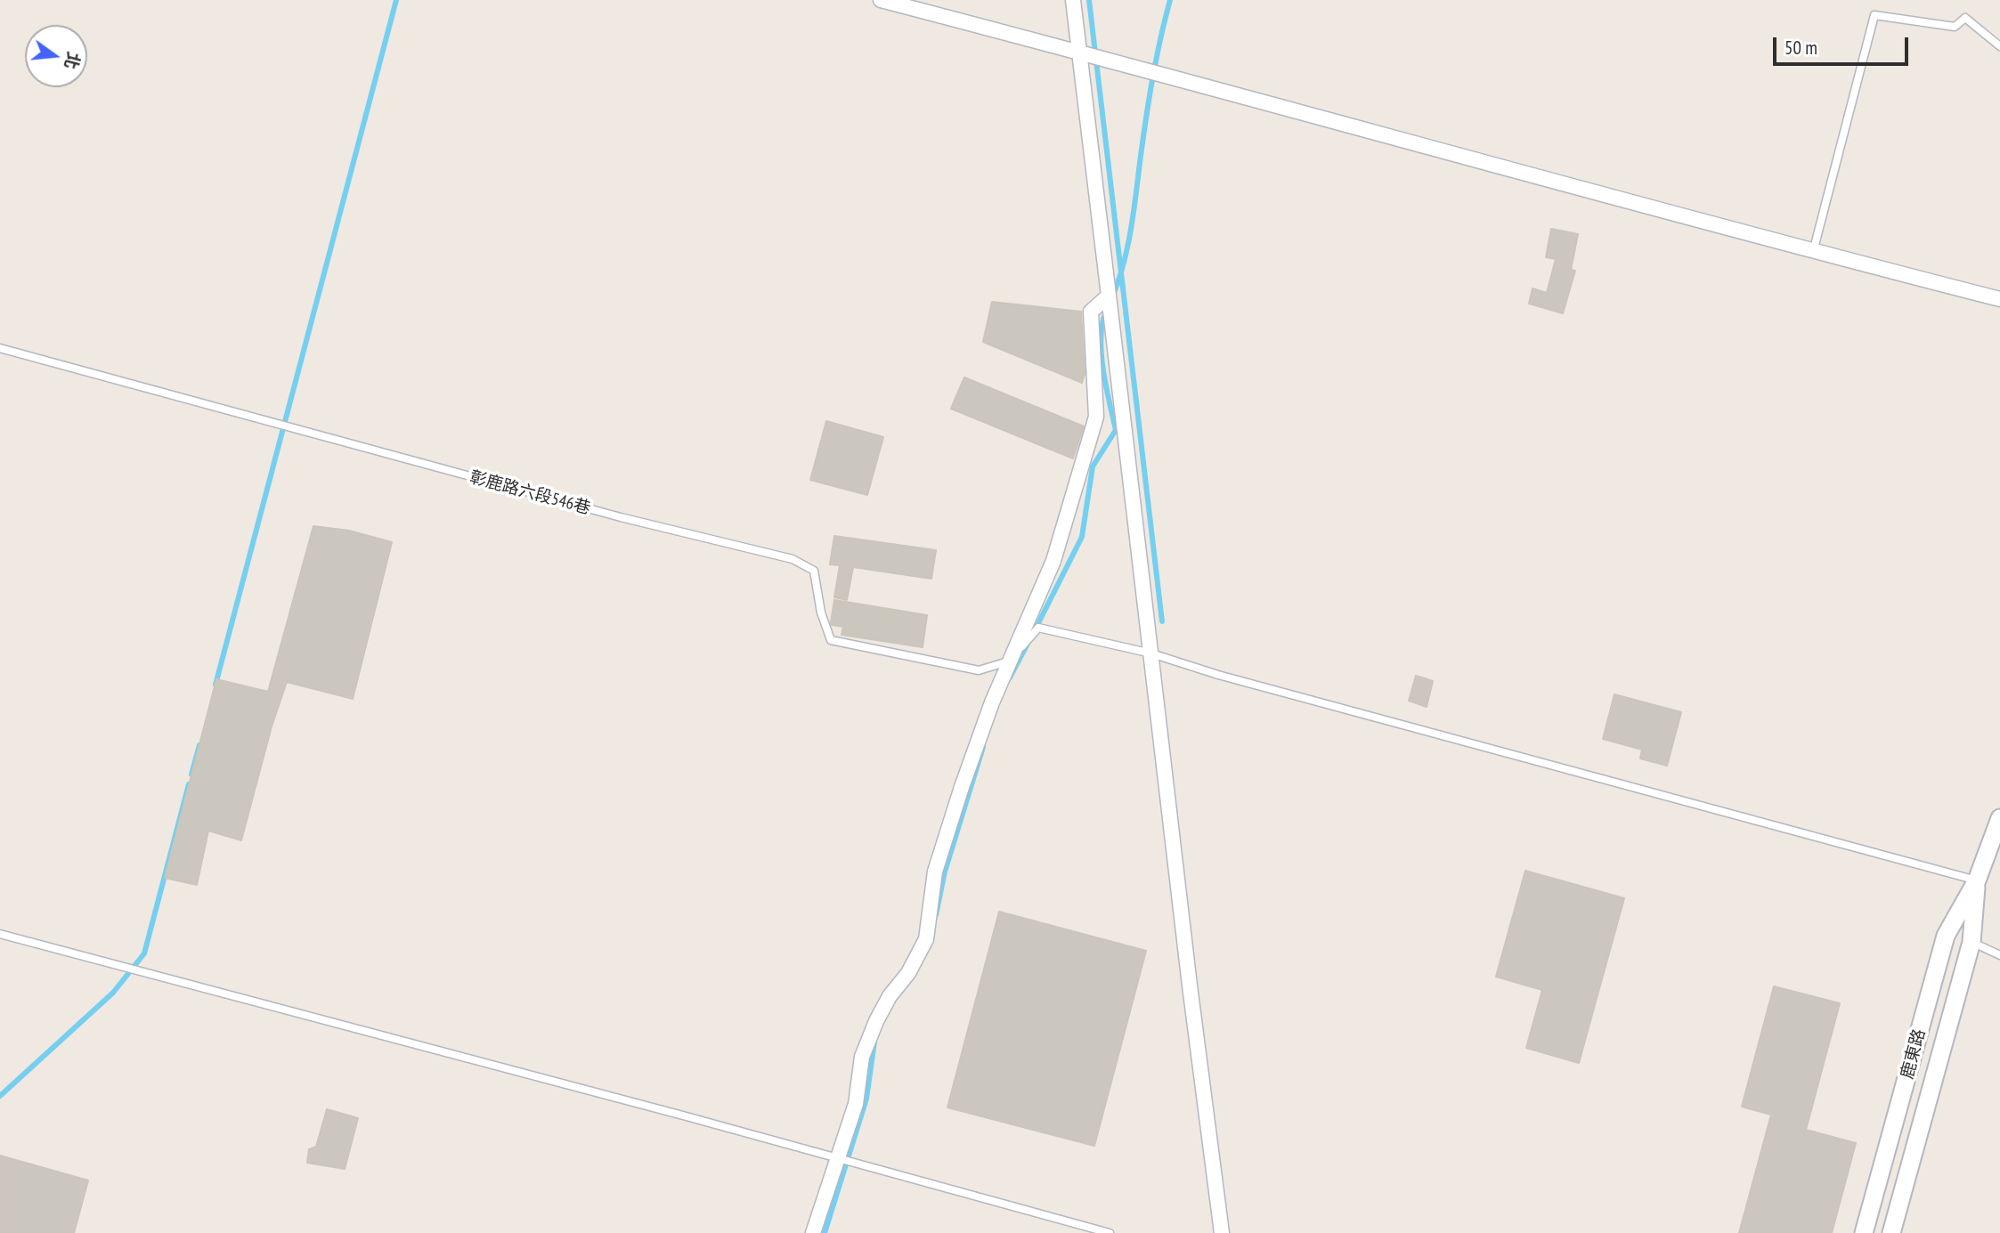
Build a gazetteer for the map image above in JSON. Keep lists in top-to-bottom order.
{
  "streets": {
    "street": ["鹿東路"],
    "lane": ["彰鹿路六段546巷"]
  },
  "scale_bar": "50 m",
  "north": "right"
}
